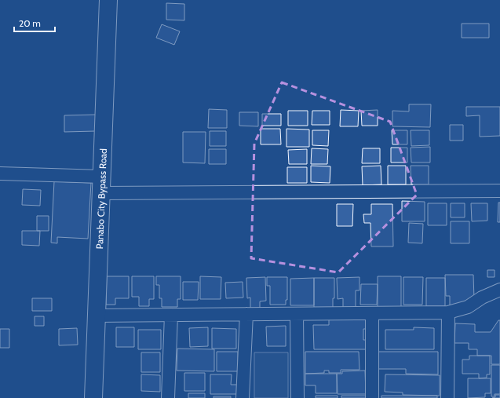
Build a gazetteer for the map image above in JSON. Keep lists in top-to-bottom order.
{
  "streets": {
    "main road": ["Panabo City Bypass Road"]
  },
  "scale_bar": "20 m"
}
